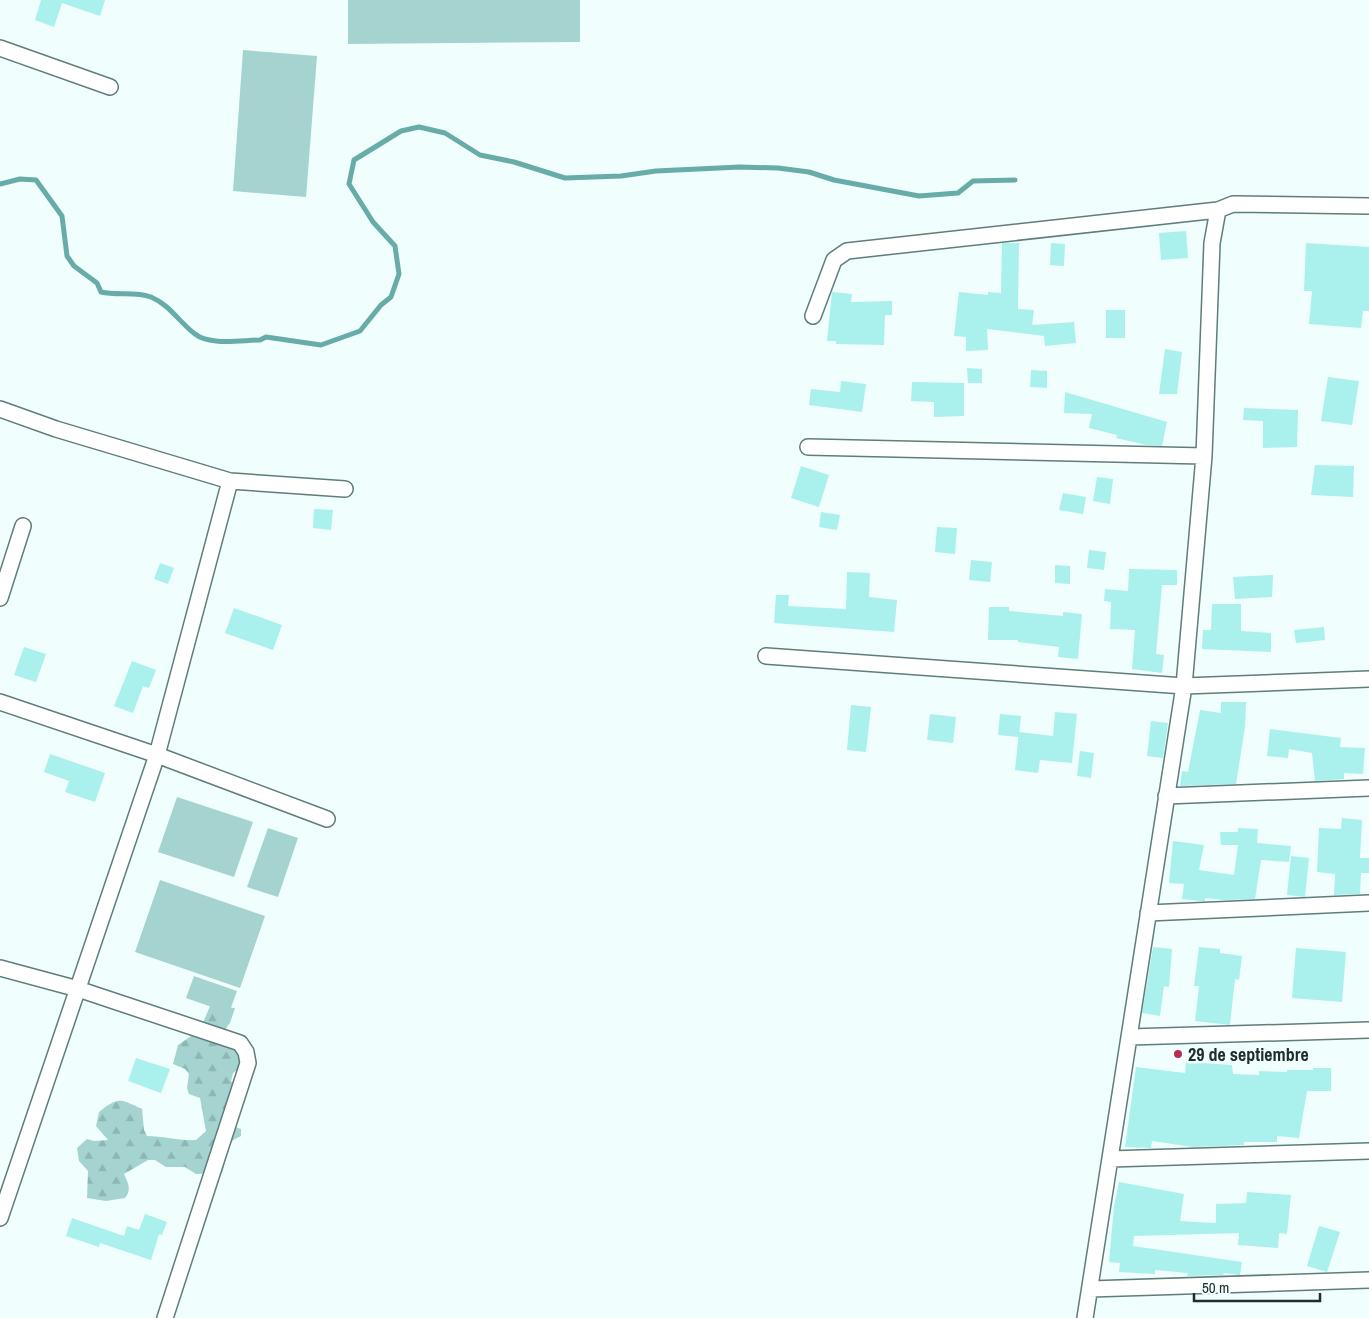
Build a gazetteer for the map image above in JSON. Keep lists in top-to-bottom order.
{
  "places": ["29 de septiembre"],
  "scale_bar": "50 m"
}
